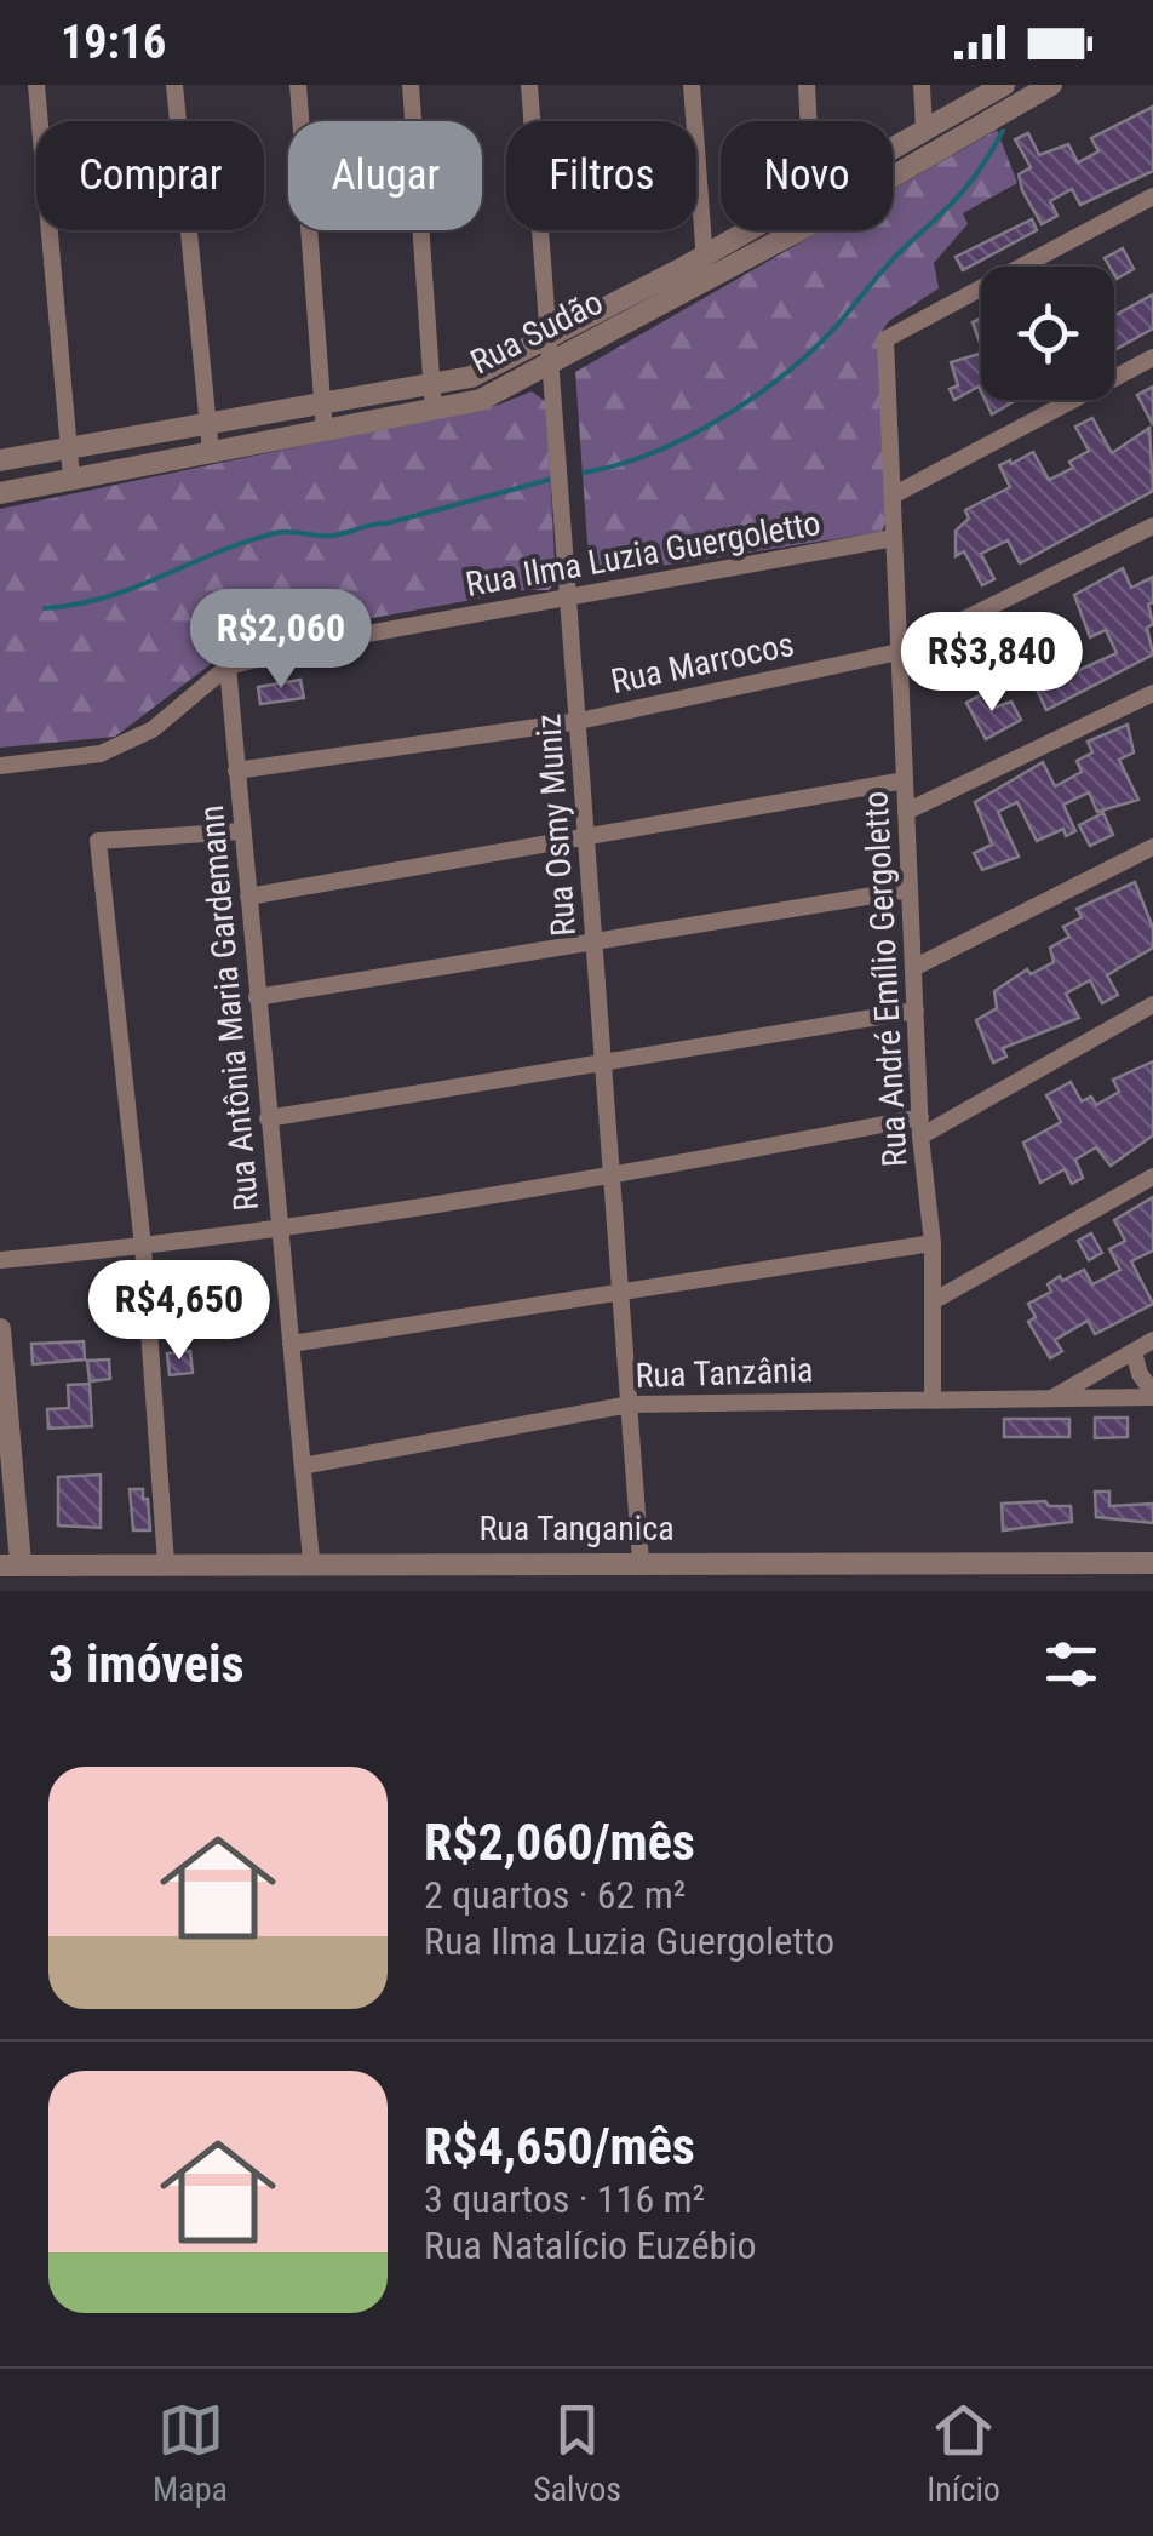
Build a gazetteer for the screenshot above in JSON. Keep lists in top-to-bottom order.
{
  "streets": {
    "street": [
      "Rua Sudão",
      "Rua Ilma Luzia Guergoletto",
      "Rua Marrocos",
      "Rua Osmy Muniz",
      "Rua André Emílio Gergoletto",
      "Rua Antônia Maria Gardemann",
      "Rua Tanzânia",
      "Rua Tanganica"
    ]
  },
  "crossings": [
    ["Rua Sudão", "Rua Osmy Muniz"],
    ["Rua Ilma Luzia Guergoletto", "Rua Osmy Muniz"],
    ["Rua Ilma Luzia Guergoletto", "Rua André Emílio Gergoletto"],
    ["Rua Ilma Luzia Guergoletto", "Rua Antônia Maria Gardemann"],
    ["Rua Marrocos", "Rua Osmy Muniz"],
    ["Rua Marrocos", "Rua André Emílio Gergoletto"],
    ["Rua Marrocos", "Rua Antônia Maria Gardemann"],
    ["Rua Osmy Muniz", "Rua Tanzânia"],
    ["Rua Osmy Muniz", "Rua Tanganica"],
    ["Rua André Emílio Gergoletto", "Rua Tanzânia"],
    ["Rua Antônia Maria Gardemann", "Rua Tanzânia"],
    ["Rua Antônia Maria Gardemann", "Rua Tanganica"]
  ],
  "page": {
    "status": "19:16",
    "chip": [
      "Comprar",
      "Alugar",
      "Filtros",
      "Novo"
    ],
    "price": ["R$2,060", "R$3,840", "R$4,650"],
    "heading": "3 imóveis",
    "list": [
      {
        "name": "R$2,060/mês",
        "note": "2 quartos · 62 m² · Rua Ilma Luzia Guergoletto"
      },
      {
        "name": "R$4,650/mês",
        "note": "3 quartos · 116 m² · Rua Natalício Euzébio"
      }
    ],
    "tabs": ["Mapa", "Salvos", "Início"]
  }
}
